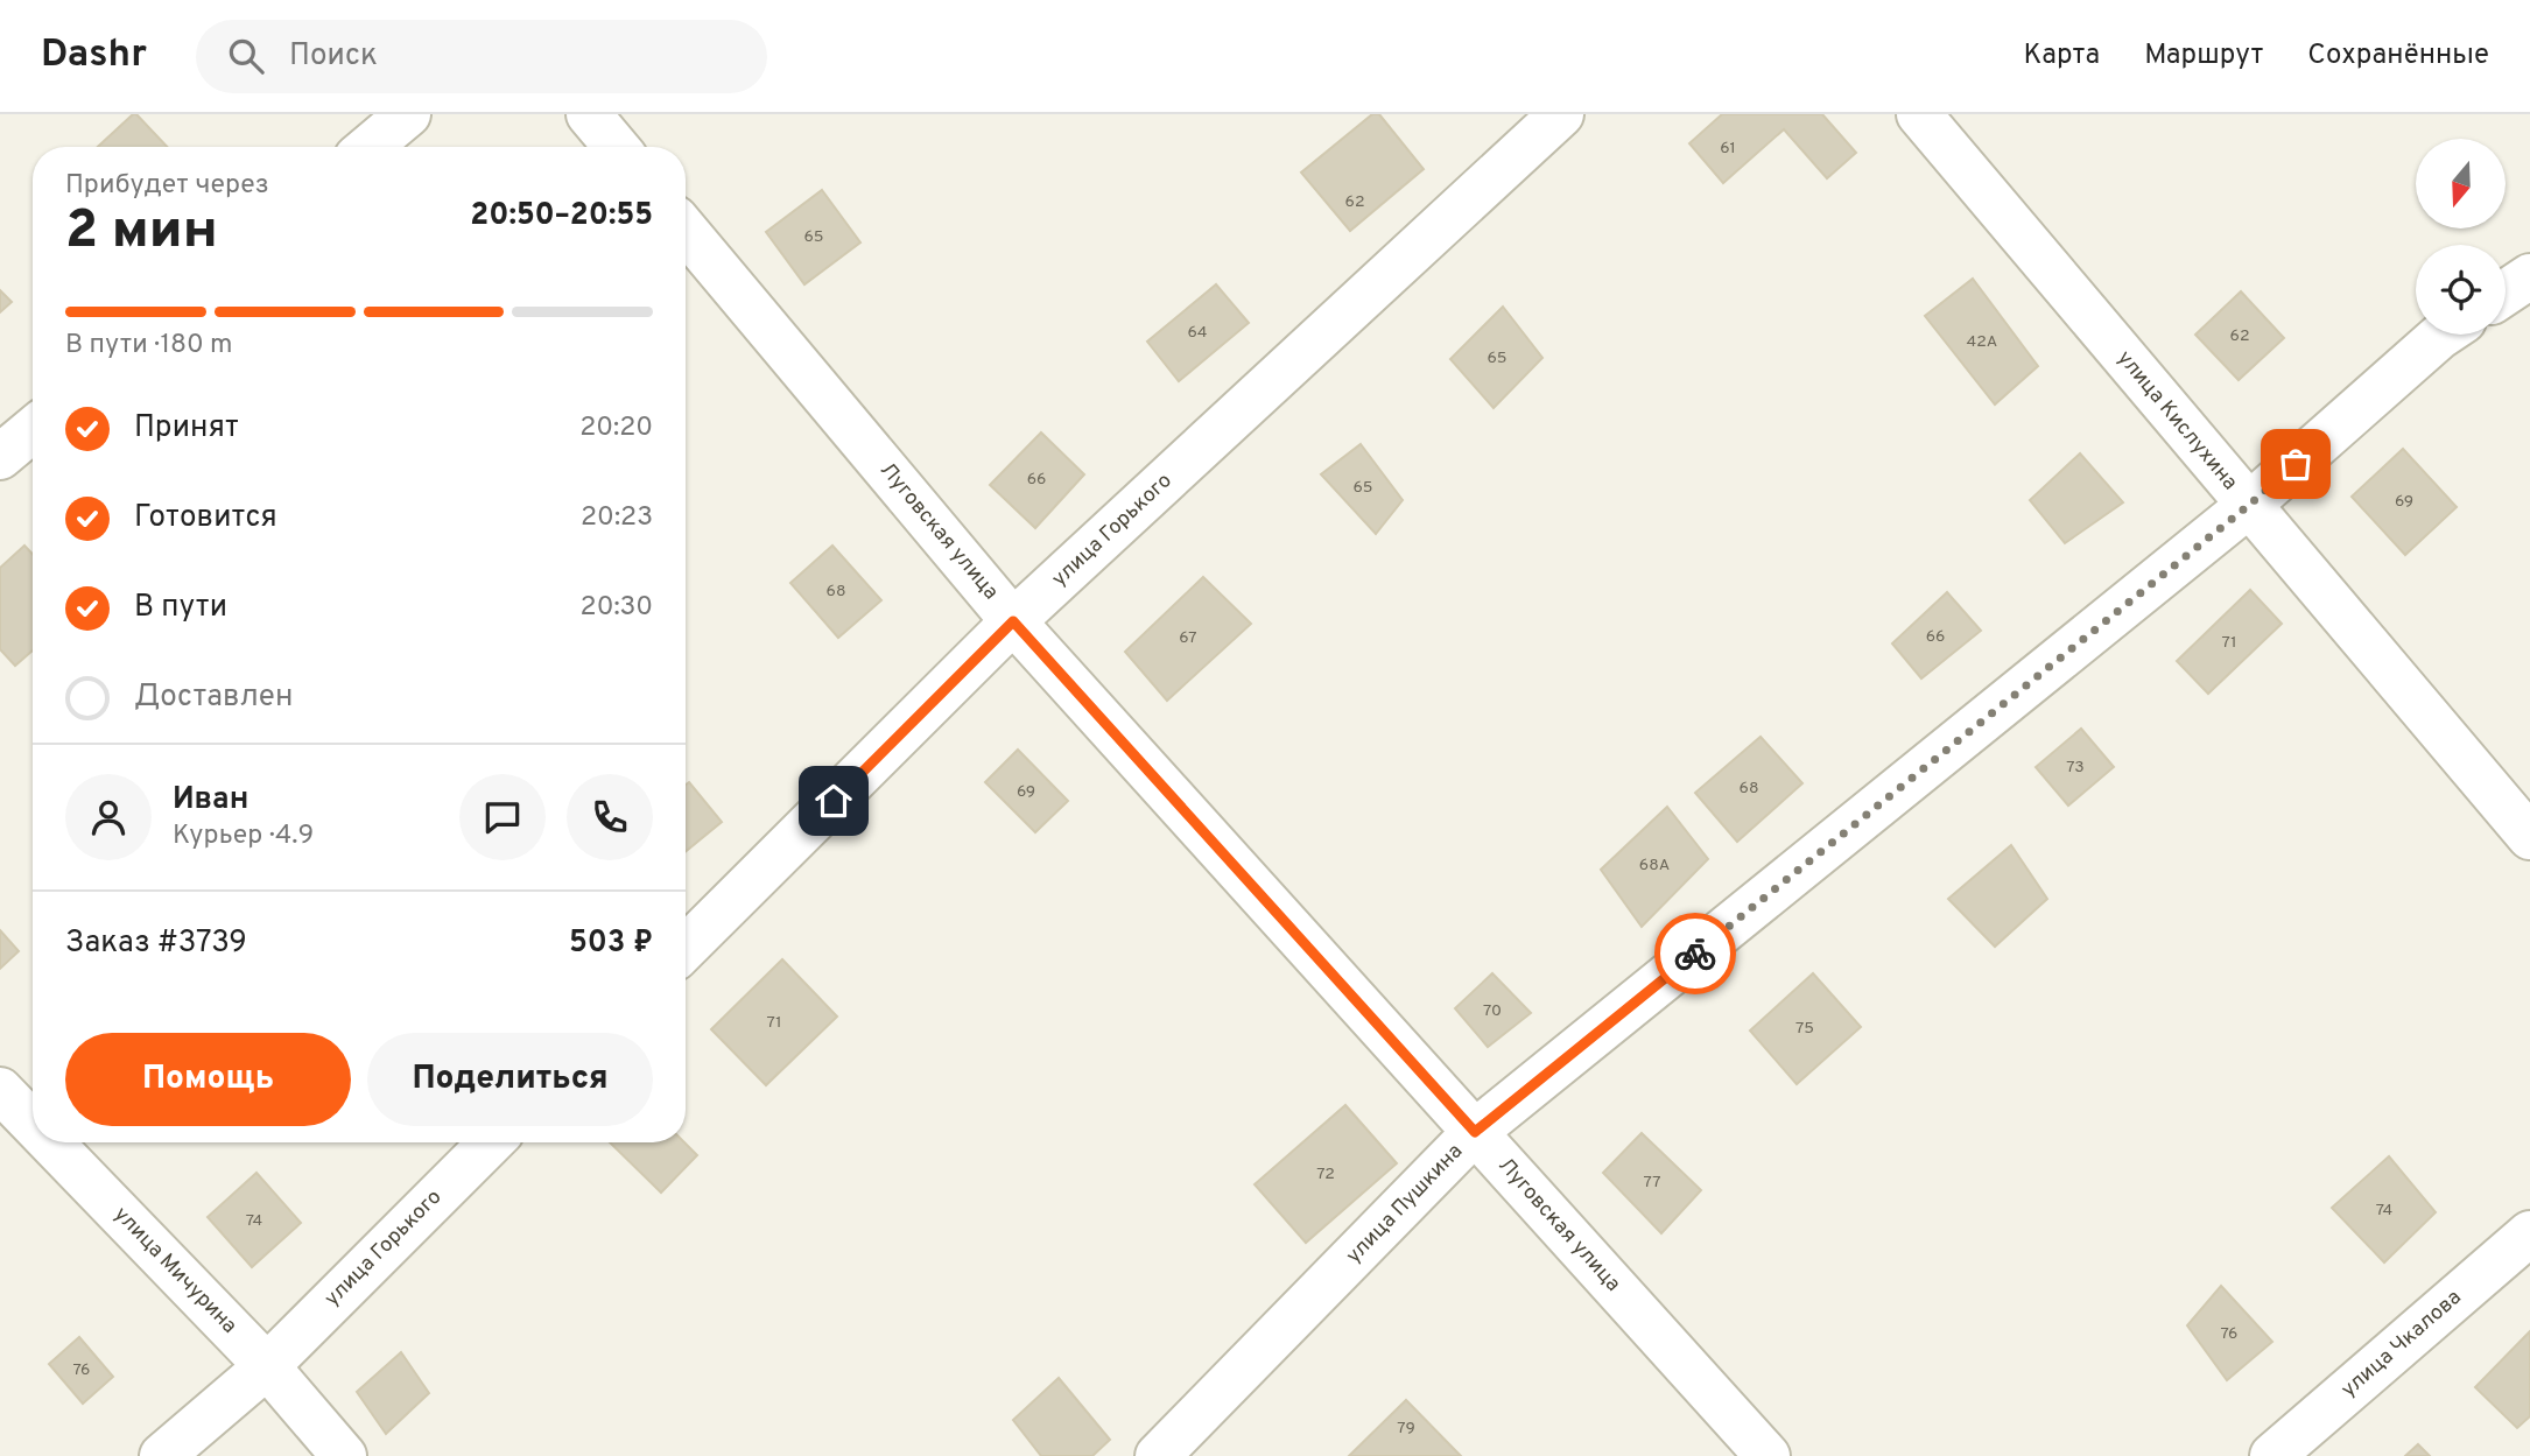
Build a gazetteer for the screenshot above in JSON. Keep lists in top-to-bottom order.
{
  "streets": {
    "street": [
      "улица Кислухина",
      "улица Горького",
      "Луговская улица",
      "улица Пушкина",
      "улица Мичурина",
      "улица Чкалова"
    ]
  },
  "crossings": [
    ["улица Кислухина", "улица Пушкина"],
    ["улица Горького", "Луговская улица"],
    ["улица Горького", "улица Мичурина"],
    ["Луговская улица", "улица Пушкина"]
  ],
  "house_numbers": [
    "61",
    "62",
    "65",
    "64",
    "62",
    "42А",
    "65",
    "66",
    "65",
    "69",
    "68",
    "66",
    "67",
    "71",
    "73",
    "68",
    "69",
    "68А",
    "70",
    "71",
    "75",
    "72",
    "77",
    "74",
    "74",
    "76",
    "76",
    "79"
  ],
  "north": "bottom",
  "page": {
    "header": "Dashr",
    "search": "Поиск",
    "nav": ["Карта", "Маршрут", "Сохранённые"],
    "heading": ["2 мин", "Прибудет через", "20:50–20:55"],
    "panel": [
      "Иван",
      "Курьер · 4.9",
      "Заказ #3739",
      "503 ₽"
    ],
    "bar": "В пути · 180 m",
    "list": [
      ["Принят", "20:20"],
      ["Готовится", "20:23"],
      ["В пути", "20:30"],
      "Доставлен"
    ],
    "buttons": ["Помощь", "Поделиться"]
  }
}
